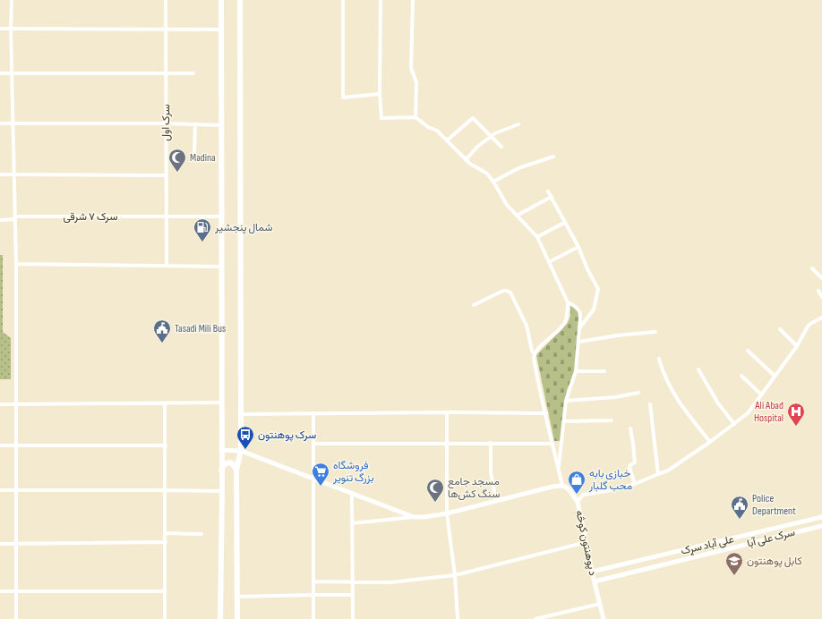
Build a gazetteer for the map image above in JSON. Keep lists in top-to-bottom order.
{
  "streets": {
    "street": [
      "سرک‌ اول",
      "سرک ۷ شرقی",
      "سرک علی آبا",
      "د پوهنتون کوڅه",
      "علی آباد سړک"
    ]
  },
  "crossings": [
    ["سرک‌ اول", "سرک ۷ شرقی"],
    ["سرک علی آبا", "د پوهنتون کوڅه"],
    ["د پوهنتون کوڅه", "علی آباد سړک"]
  ],
  "places": {
    "mosque": ["Madina", "مسجد جامع سنگ کش‌ها"],
    "fuel station": ["شمال پنجشیر"],
    "public building": ["Tasadi Mili Bus", "Police Department"],
    "hospital": ["Ali Abad Hospital"],
    "bus stop": ["سرک پوهنتون"],
    "supermarket": ["فروشگاه بزرگ تنویر"],
    "shop": ["خبازی بابه محب گلبار"],
    "school or university": ["کابل پوهنتون"]
  }
}
